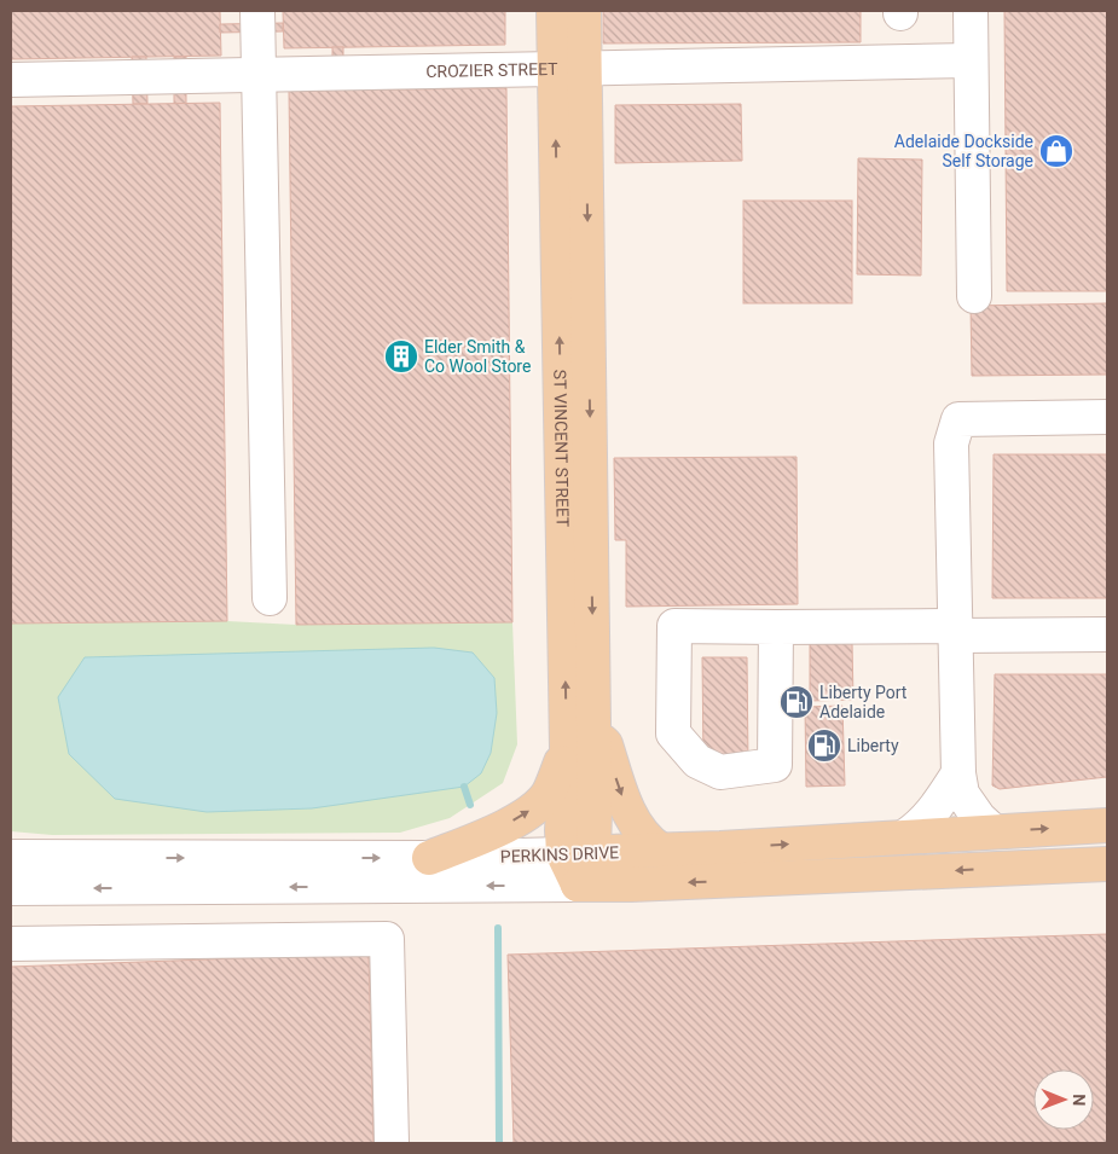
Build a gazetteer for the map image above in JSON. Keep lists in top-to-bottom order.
{
  "streets": {
    "main road": ["ST VINCENT STREET", "PERKINS DRIVE"],
    "street": ["CROZIER STREET"]
  },
  "crossings": [
    ["CROZIER STREET", "ST VINCENT STREET"],
    ["ST VINCENT STREET", "PERKINS DRIVE"]
  ],
  "places": {
    "shop": ["Adelaide Dockside Self Storage"],
    "building": ["Elder Smith & Co Wool Store"],
    "fuel station": ["Liberty Port Adelaide", "Liberty"]
  },
  "north": "right"
}
